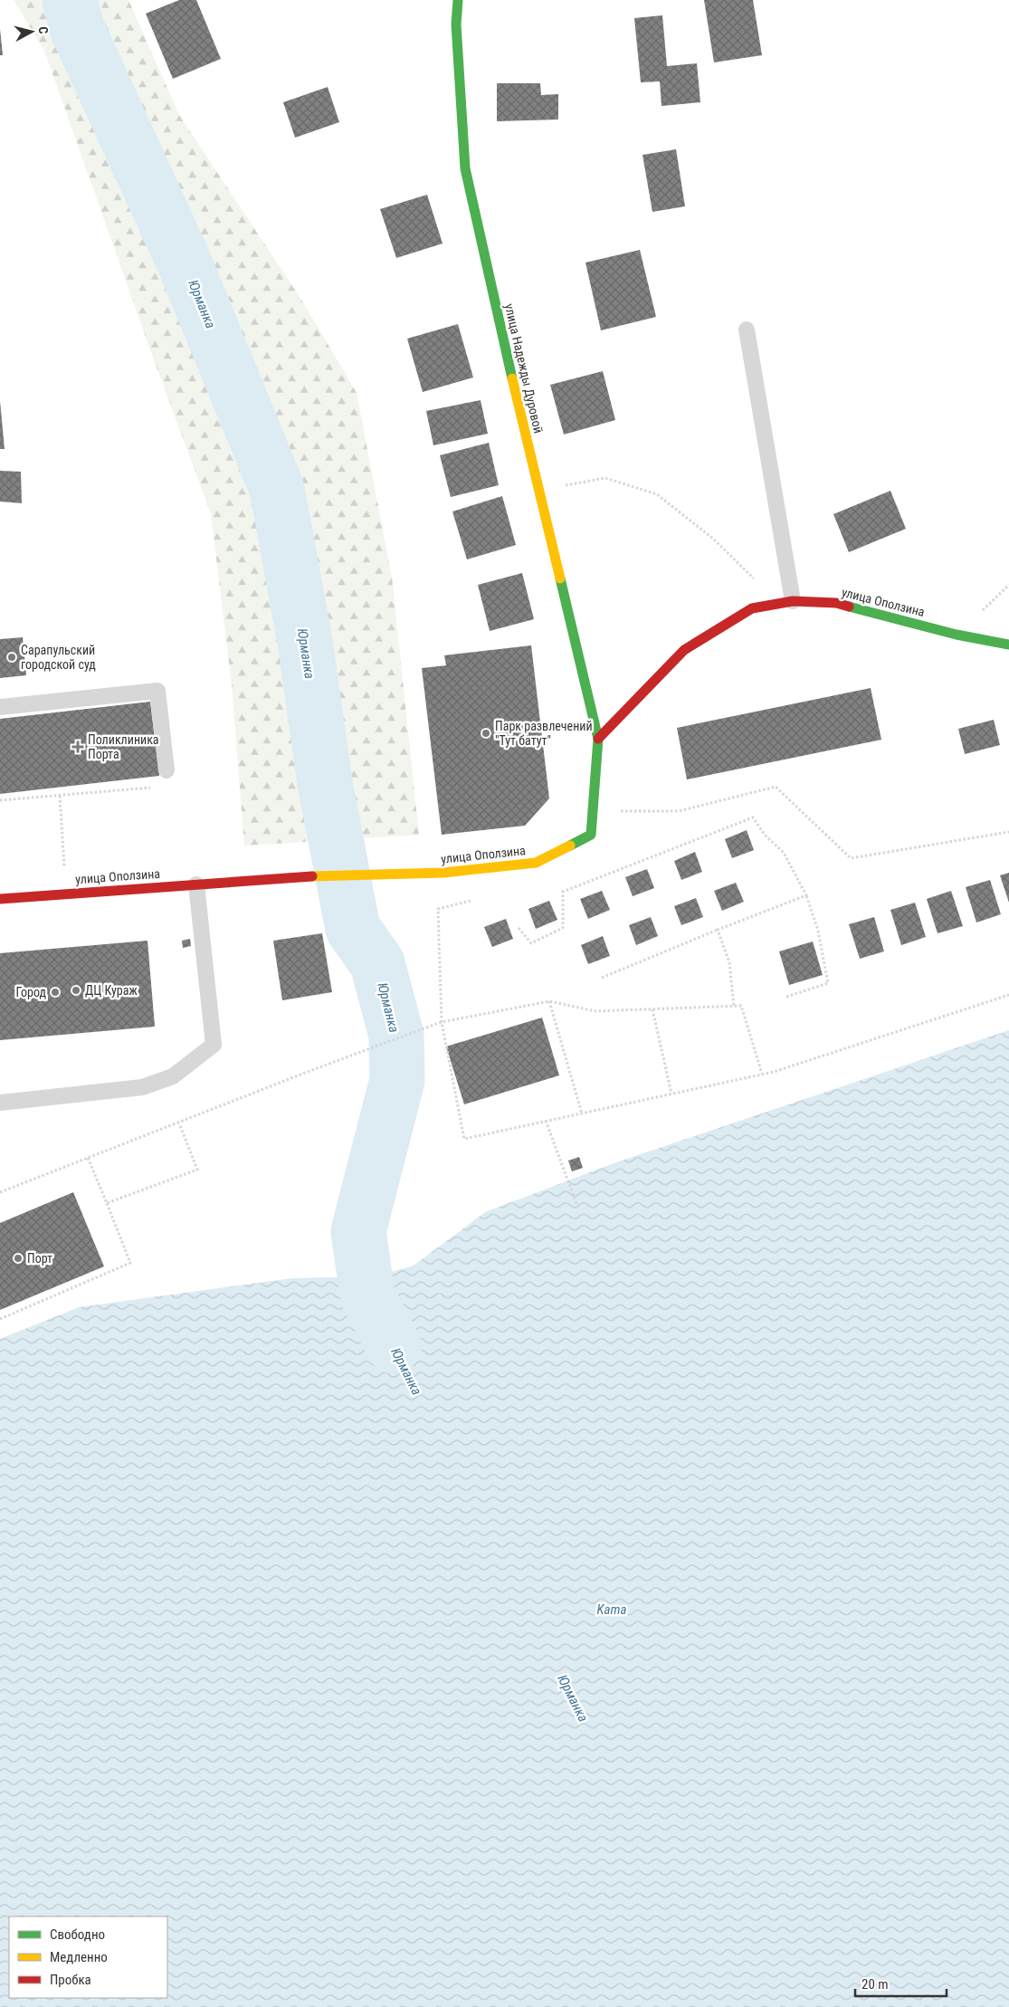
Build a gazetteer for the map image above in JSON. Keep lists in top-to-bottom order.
{
  "streets": {
    "street": ["улица Надежды Дуровой", "улица Оползина"]
  },
  "crossings": [
    ["улица Надежды Дуровой", "улица Оползина"]
  ],
  "water": ["Юрманка", "Kama"],
  "places": {
    "other": [
      "Сарапульский городской суд",
      "Парк развлечений \"Тут батут\"",
      "ДЦ Кураж",
      "Город",
      "Порт"
    ],
    "health": ["Поликлиника Порта"]
  },
  "legend": ["Свободно", "Медленно", "Пробка"],
  "scale_bar": "20 m",
  "north": "right"
}
